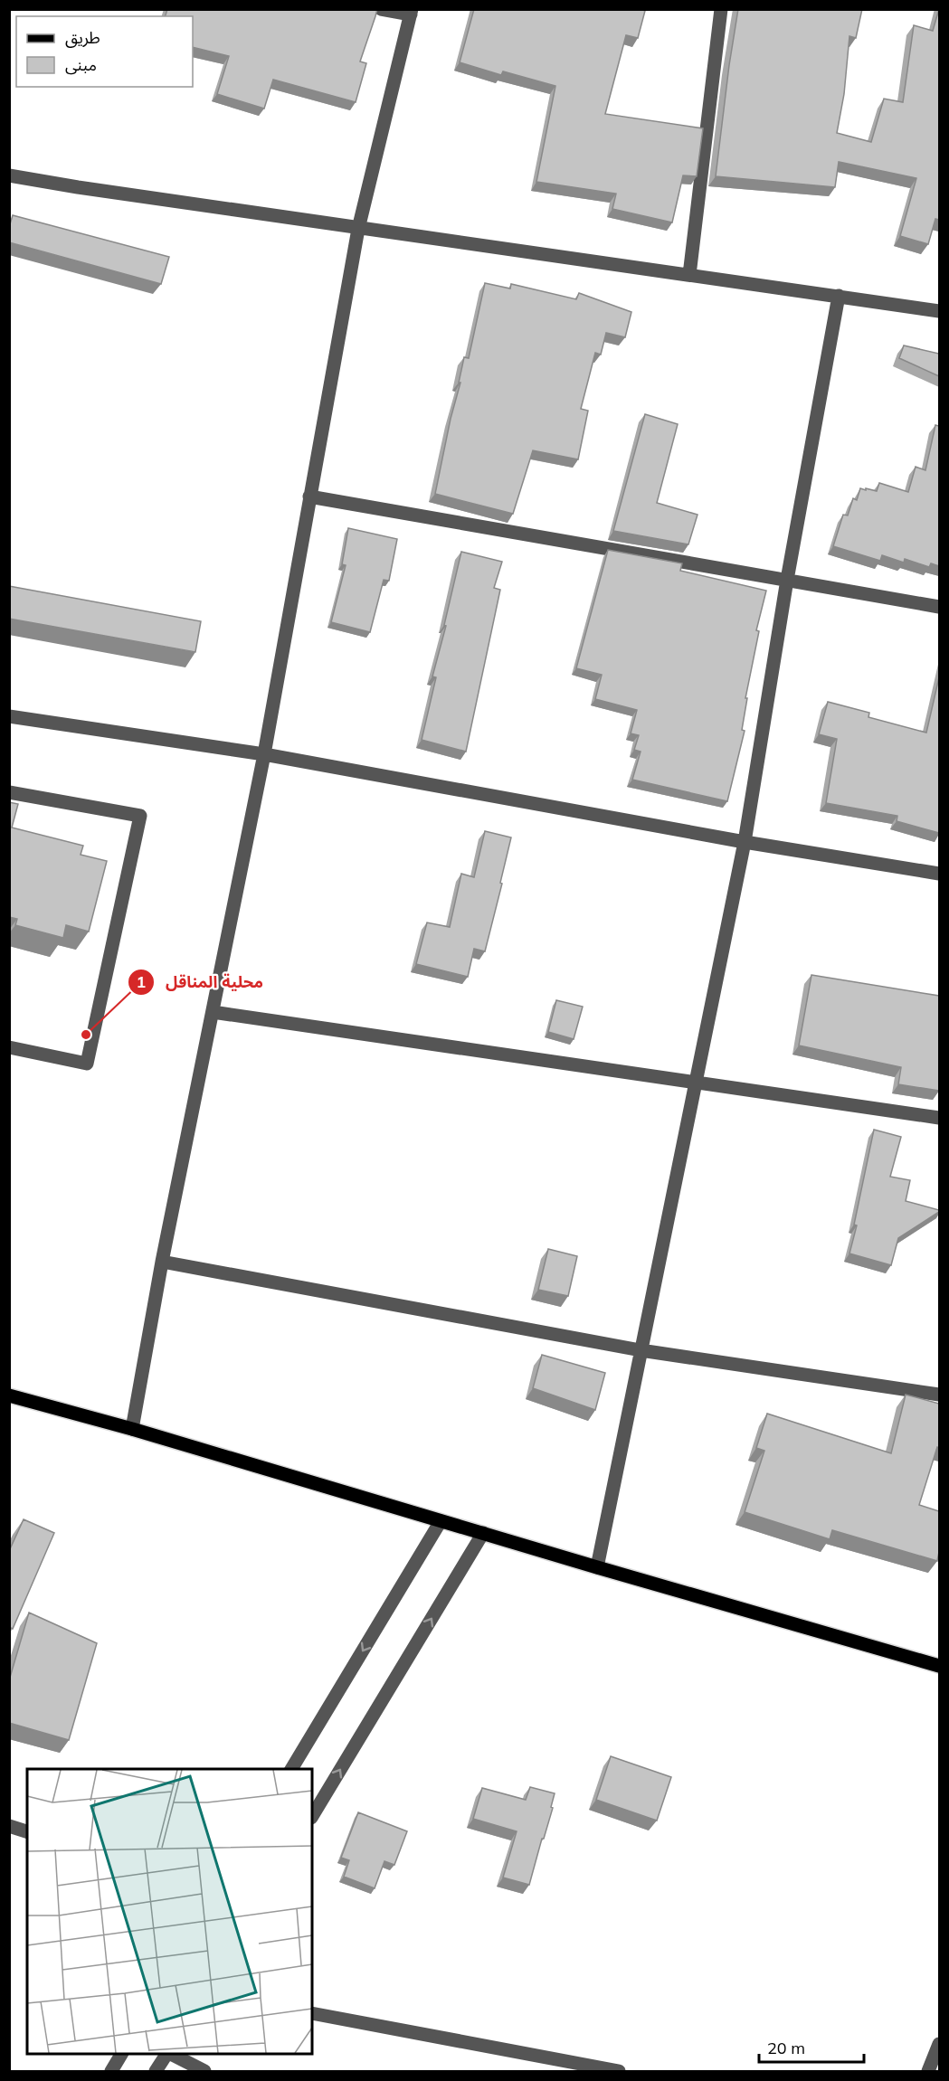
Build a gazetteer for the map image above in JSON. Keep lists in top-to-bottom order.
{
  "places": ["محلية المناقل"],
  "legend": ["طريق", "مبنى"],
  "scale_bar": "20 m"
}
